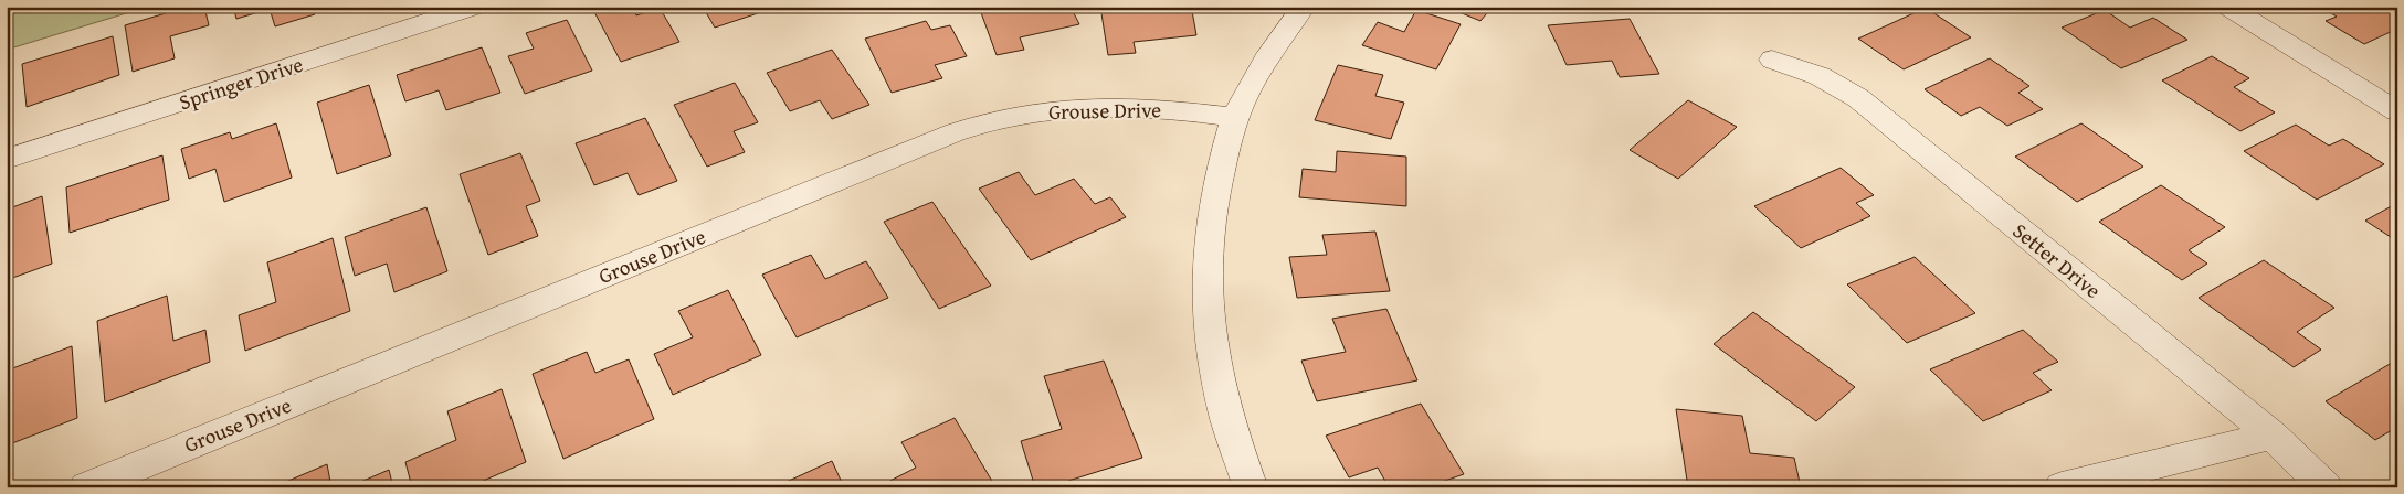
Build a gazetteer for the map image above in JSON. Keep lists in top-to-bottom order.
{
  "streets": {
    "street": ["Springer Drive", "Grouse Drive", "Setter Drive"]
  }
}
